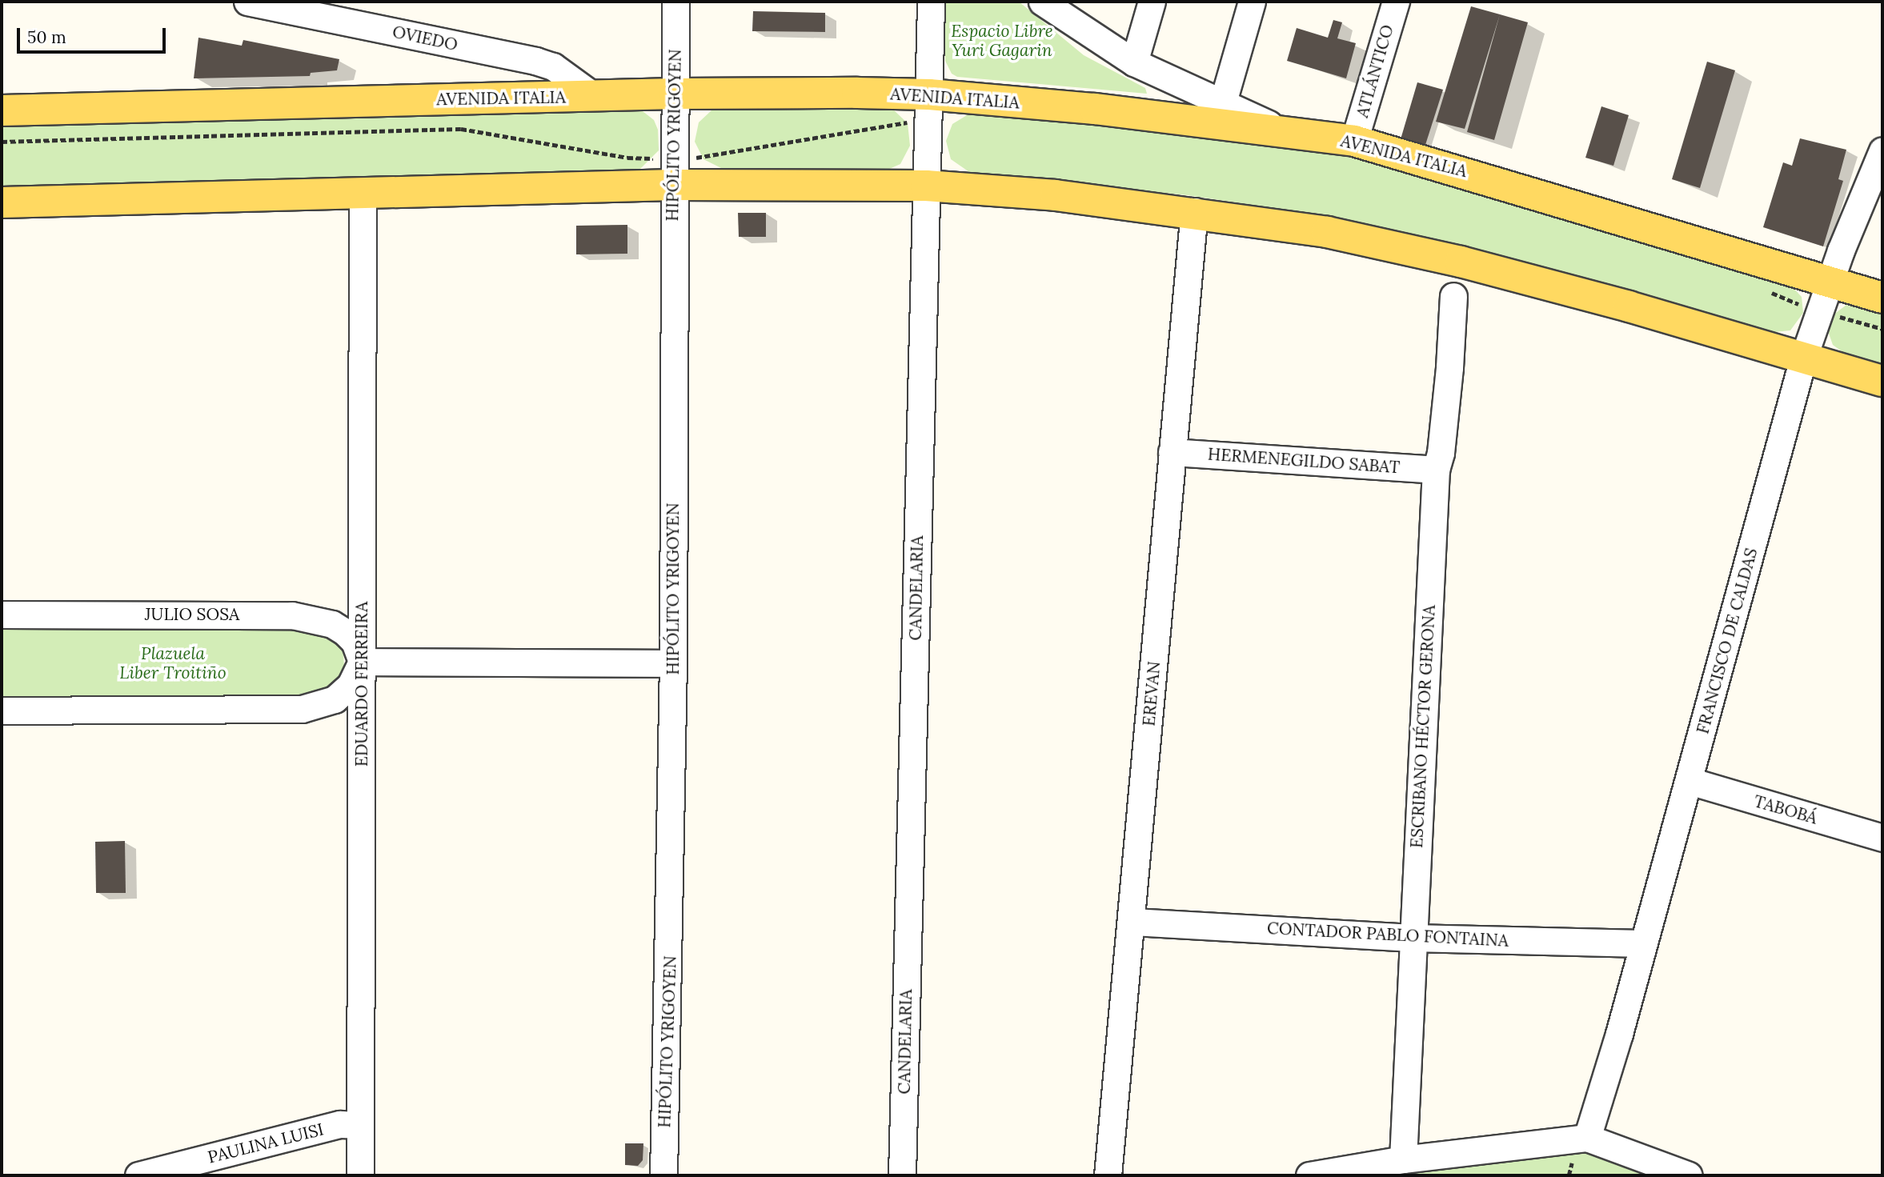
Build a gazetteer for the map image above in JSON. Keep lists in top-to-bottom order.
{
  "streets": {
    "main road": ["AVENIDA ITALIA"],
    "street": [
      "OVIEDO",
      "ATLÁNTICO",
      "HIPÓLITO YRIGOYEN",
      "HERMENEGILDO SABAT",
      "CANDELARIA",
      "JULIO SOSA",
      "FRANCISCO DE CALDAS",
      "EDUARDO FERREIRA",
      "EREVAN",
      "ESCRIBANO HÉCTOR GERONA",
      "TABOBÁ",
      "CONTADOR PABLO FONTAINA",
      "PAULINA LUISI"
    ]
  },
  "crossings": [
    ["OVIEDO", "AVENIDA ITALIA"],
    ["ATLÁNTICO", "AVENIDA ITALIA"],
    ["AVENIDA ITALIA", "HIPÓLITO YRIGOYEN"],
    ["AVENIDA ITALIA", "CANDELARIA"],
    ["AVENIDA ITALIA", "FRANCISCO DE CALDAS"],
    ["HERMENEGILDO SABAT", "EREVAN"],
    ["HERMENEGILDO SABAT", "ESCRIBANO HÉCTOR GERONA"],
    ["JULIO SOSA", "EDUARDO FERREIRA"],
    ["FRANCISCO DE CALDAS", "TABOBÁ"],
    ["FRANCISCO DE CALDAS", "CONTADOR PABLO FONTAINA"],
    ["EDUARDO FERREIRA", "PAULINA LUISI"],
    ["EREVAN", "CONTADOR PABLO FONTAINA"],
    ["ESCRIBANO HÉCTOR GERONA", "CONTADOR PABLO FONTAINA"]
  ],
  "parks": ["Espacio Libre Yuri Gagarin", "Plazuela Liber Troitiño"],
  "scale_bar": "50 m"
}
